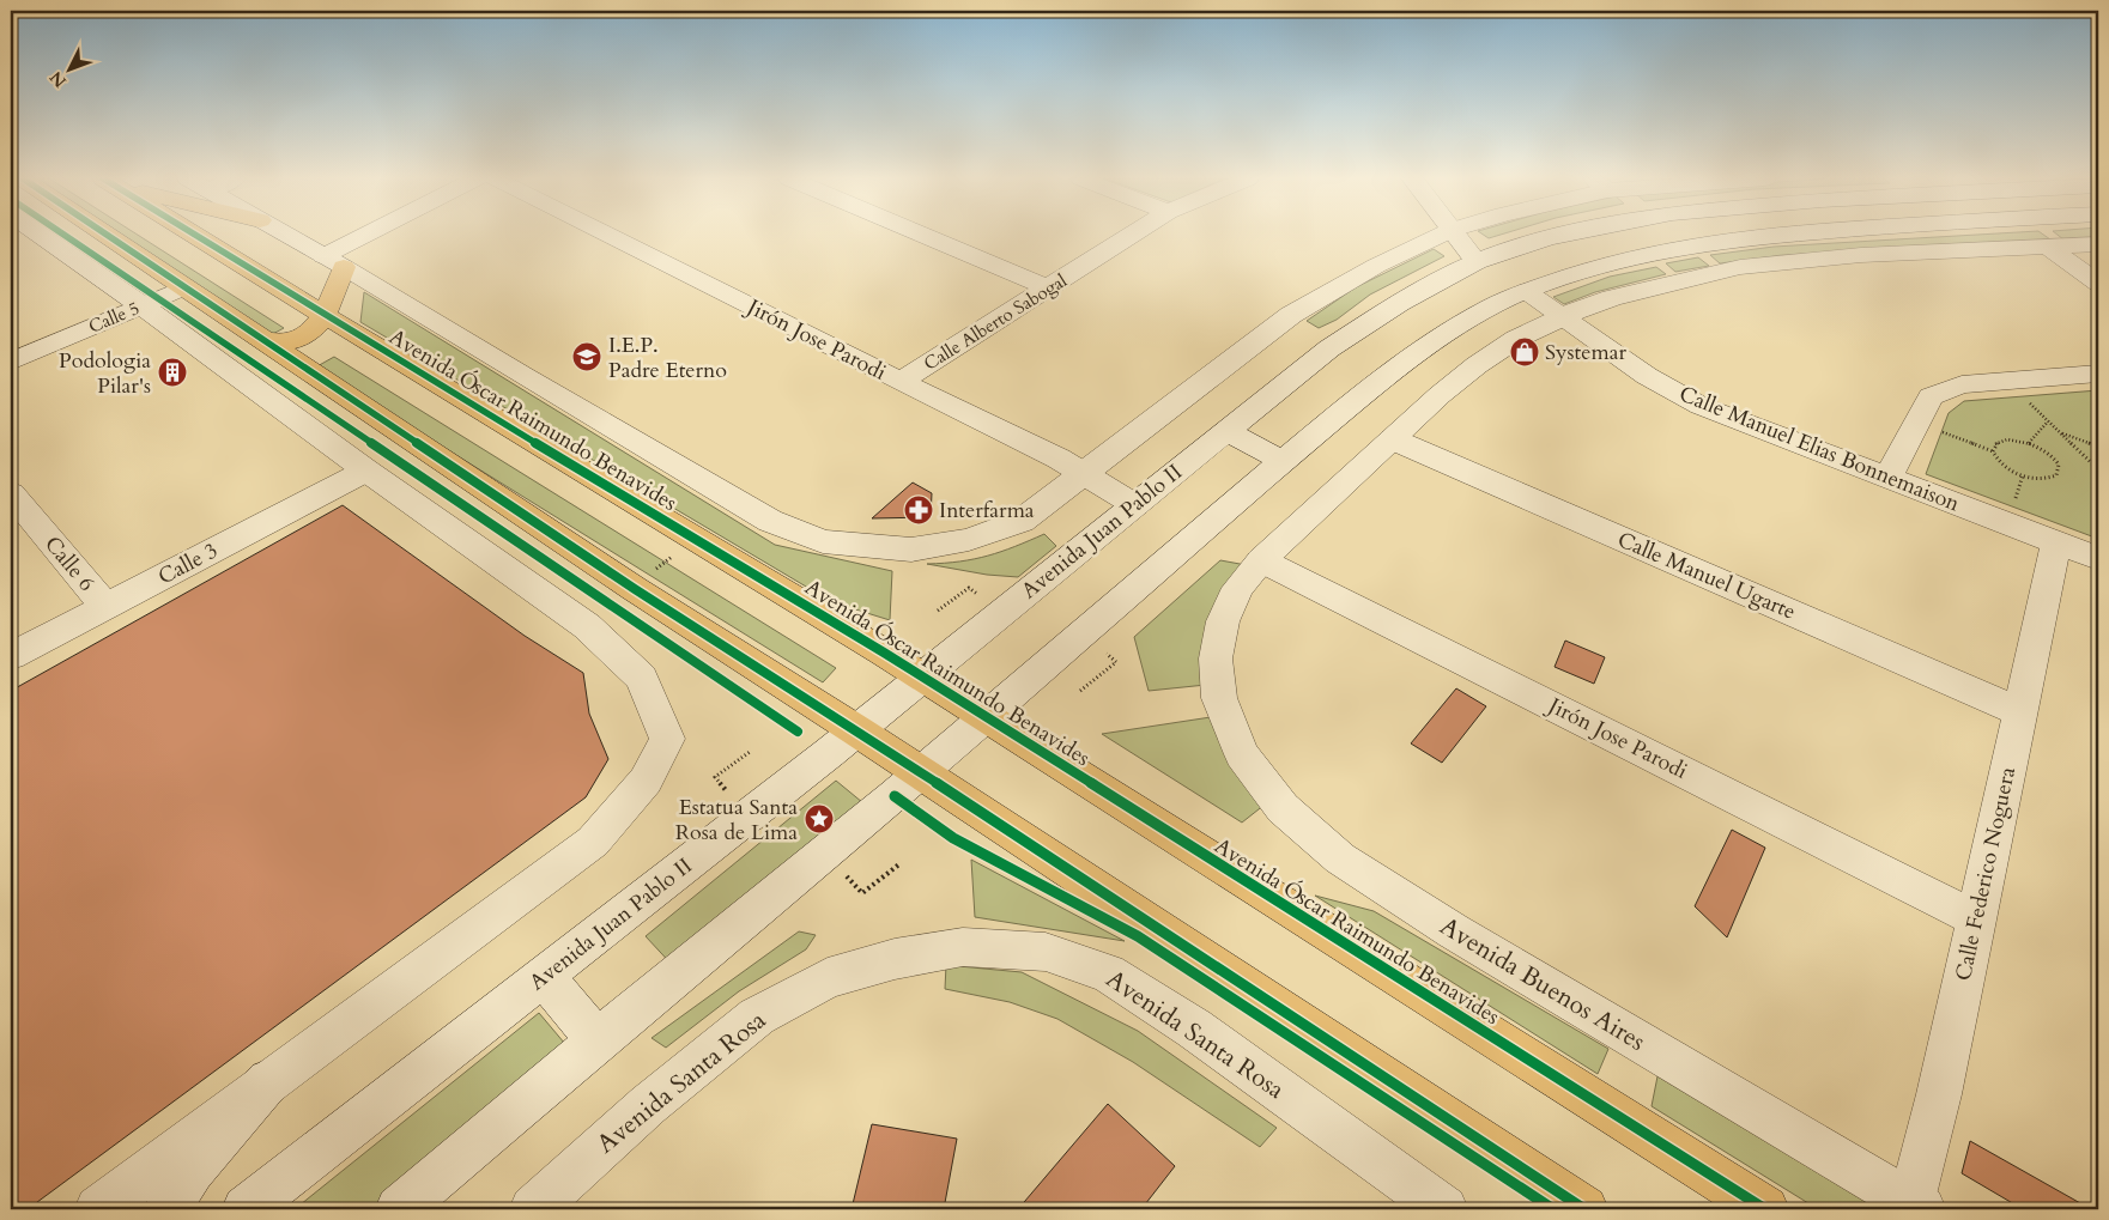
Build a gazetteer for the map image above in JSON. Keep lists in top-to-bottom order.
{
  "streets": {
    "main road": ["Avenida Óscar Raimundo Benavides"],
    "street": [
      "Calle 5",
      "Calle Alberto Sabogal",
      "Jirón Jose Parodi",
      "Calle Manuel Elias Bonnemaison",
      "Avenida Juan Pablo II",
      "Calle 6",
      "Calle 3",
      "Calle Manuel Ugarte",
      "Calle Federico Noguera",
      "Avenida Buenos Aires",
      "Avenida Santa Rosa"
    ]
  },
  "crossings": [
    ["Calle Alberto Sabogal", "Jirón Jose Parodi"],
    ["Jirón Jose Parodi", "Avenida Óscar Raimundo Benavides"],
    ["Jirón Jose Parodi", "Avenida Juan Pablo II"],
    ["Jirón Jose Parodi", "Calle Federico Noguera"],
    ["Jirón Jose Parodi", "Avenida Buenos Aires"],
    ["Avenida Óscar Raimundo Benavides", "Avenida Juan Pablo II"],
    ["Calle Manuel Elias Bonnemaison", "Calle Federico Noguera"],
    ["Calle 6", "Calle 3"],
    ["Calle Manuel Ugarte", "Calle Federico Noguera"],
    ["Calle Federico Noguera", "Avenida Buenos Aires"]
  ],
  "places": {
    "shop": ["Systemar"],
    "school or university": ["I.E.P. Padre Eterno"],
    "building": ["Podologia Pilar's"],
    "pharmacy": ["Interfarma"],
    "place": ["Estatua Santa Rosa de Lima"]
  },
  "north": "bottom left"
}
